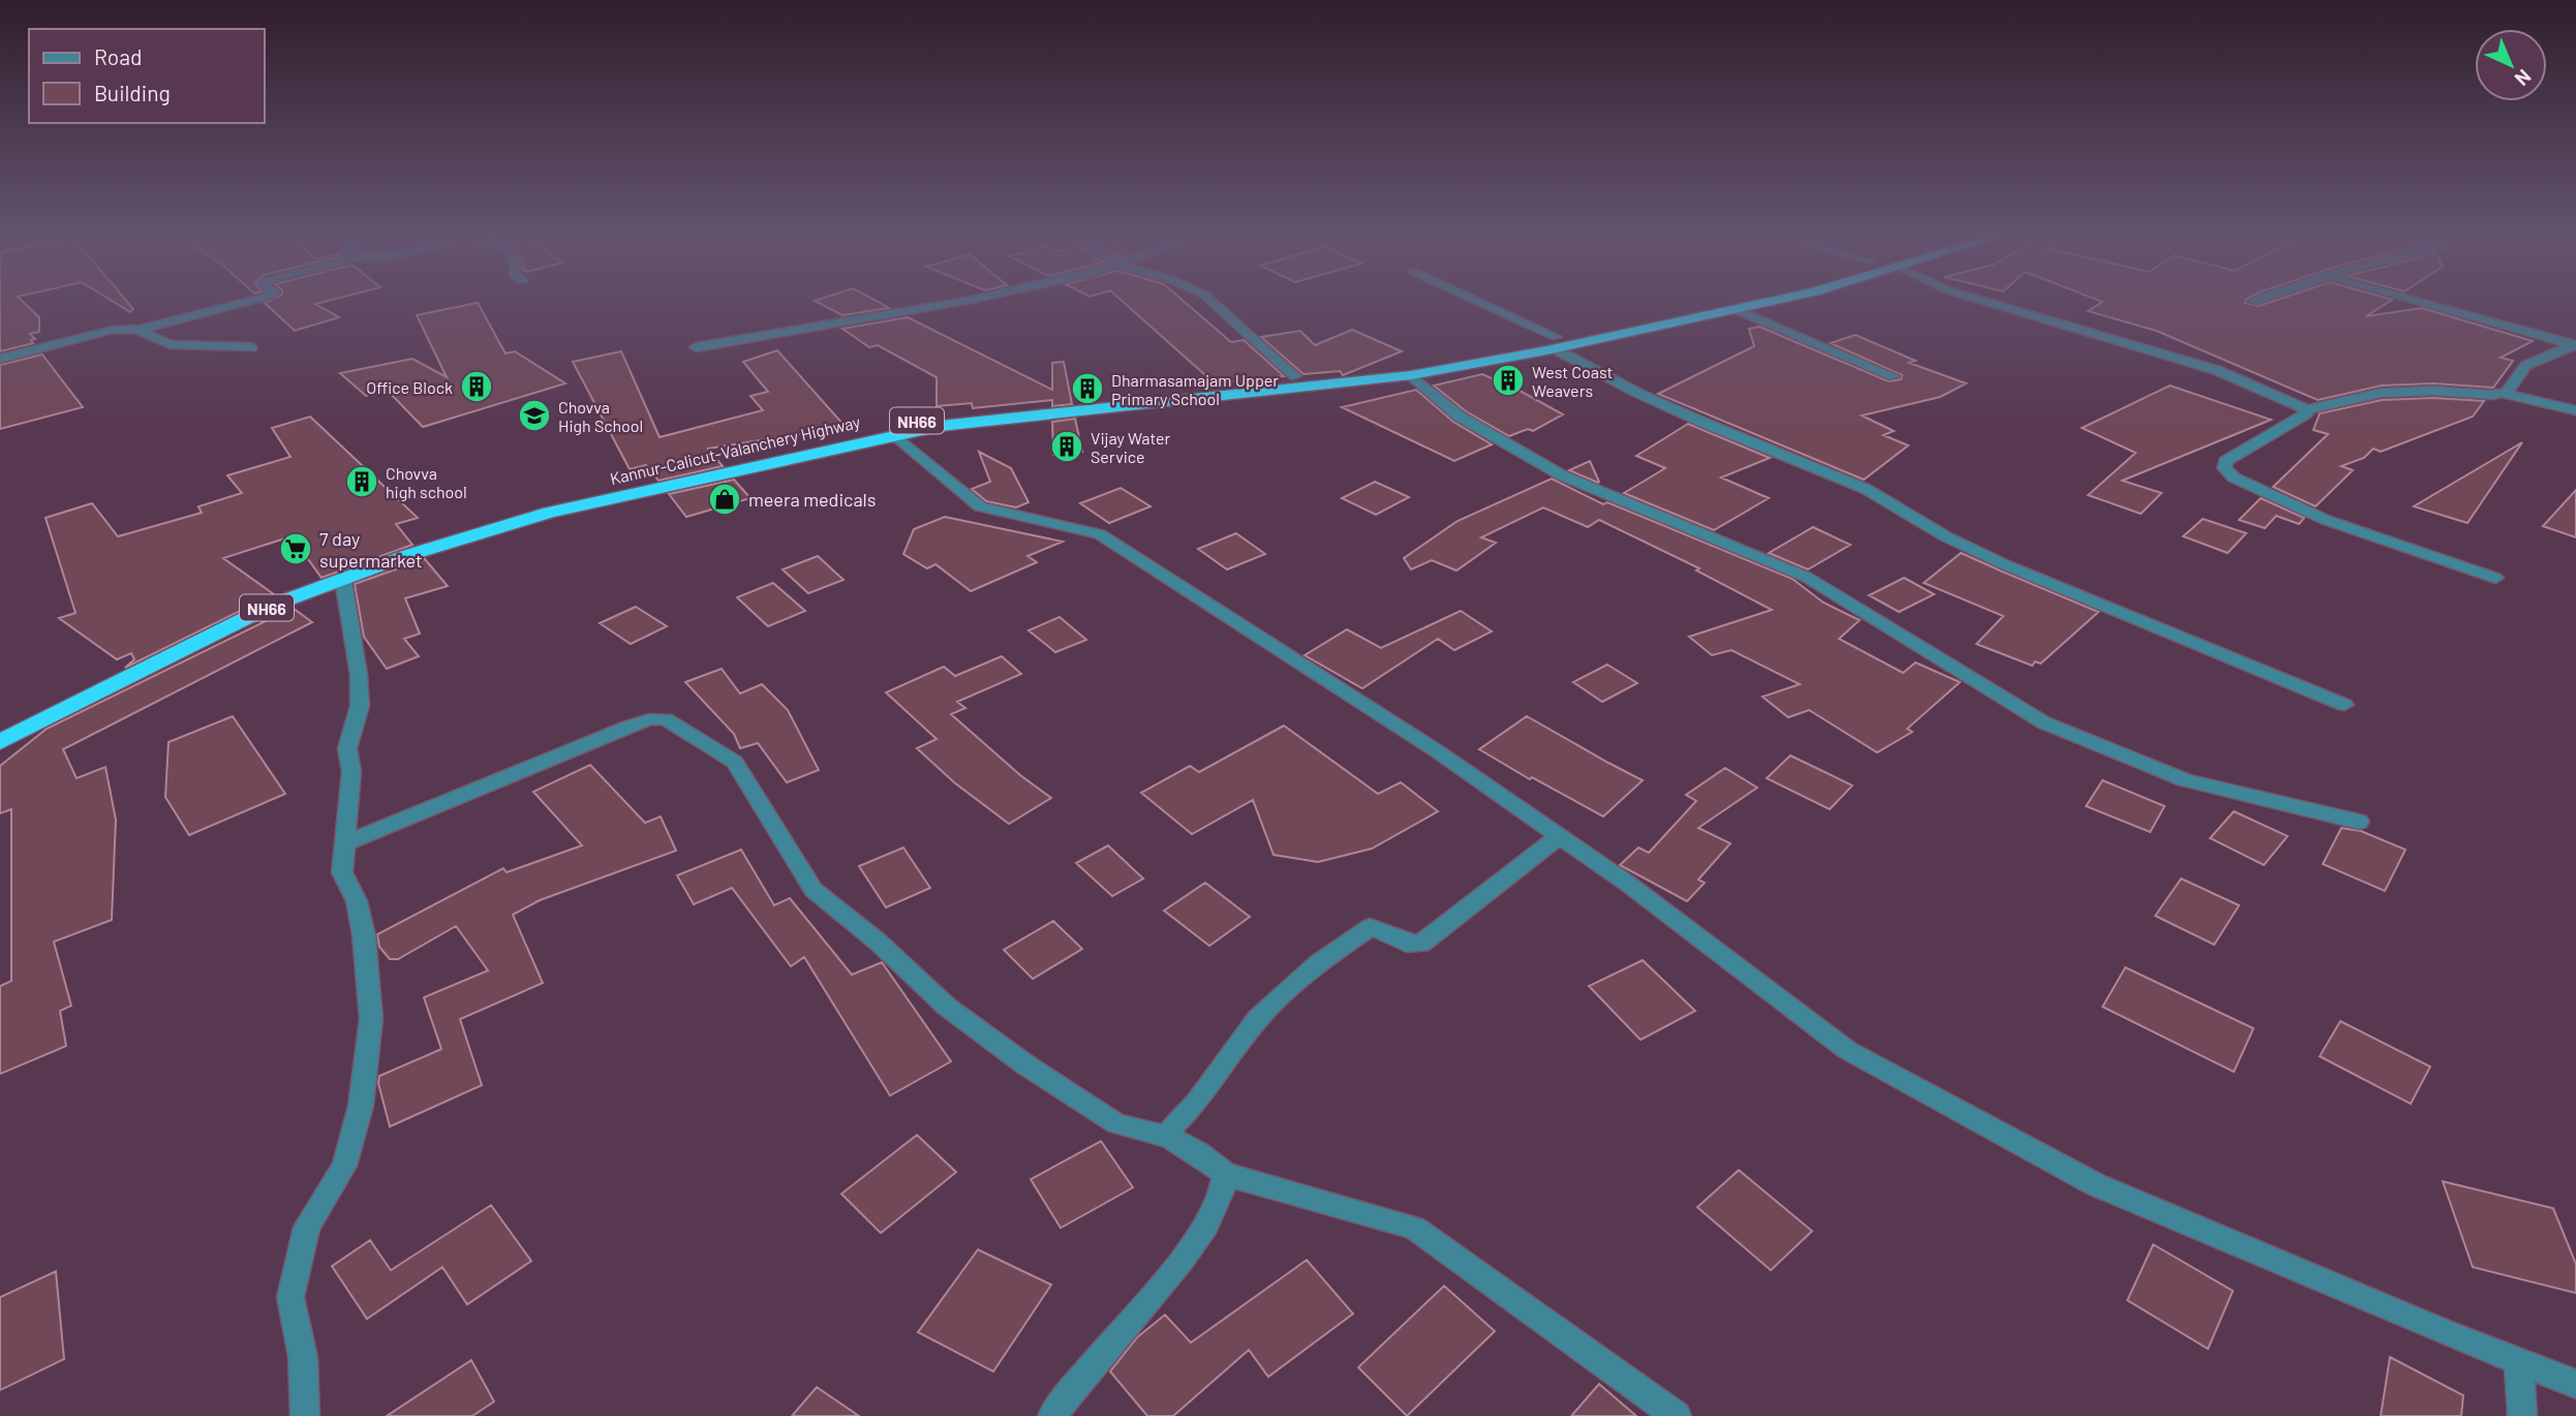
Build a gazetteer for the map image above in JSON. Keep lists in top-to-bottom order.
{
  "streets": {
    "highway": ["NH66", "Kannur-Calicut-Valanchery Highway"]
  },
  "places": {
    "building": [
      "West Coast Weavers",
      "Office Block",
      "Dharmasamajam Upper Primary School",
      "Vijay Water Service",
      "Chovva high school"
    ],
    "school or university": ["Chovva High School"],
    "shop": ["meera medicals"],
    "supermarket": ["7 day supermarket"]
  },
  "legend": ["Road", "Building"],
  "north": "bottom right"
}
